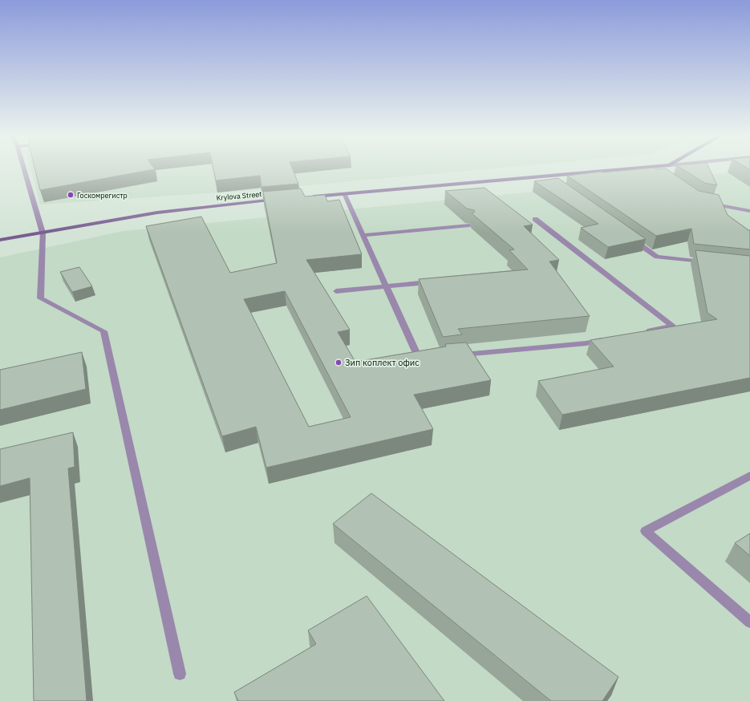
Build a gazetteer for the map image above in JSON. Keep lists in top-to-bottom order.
{
  "streets": {
    "main road": ["Krylova Street"]
  },
  "places": ["Госкомрегистр", "Зип коплект офис"]
}
